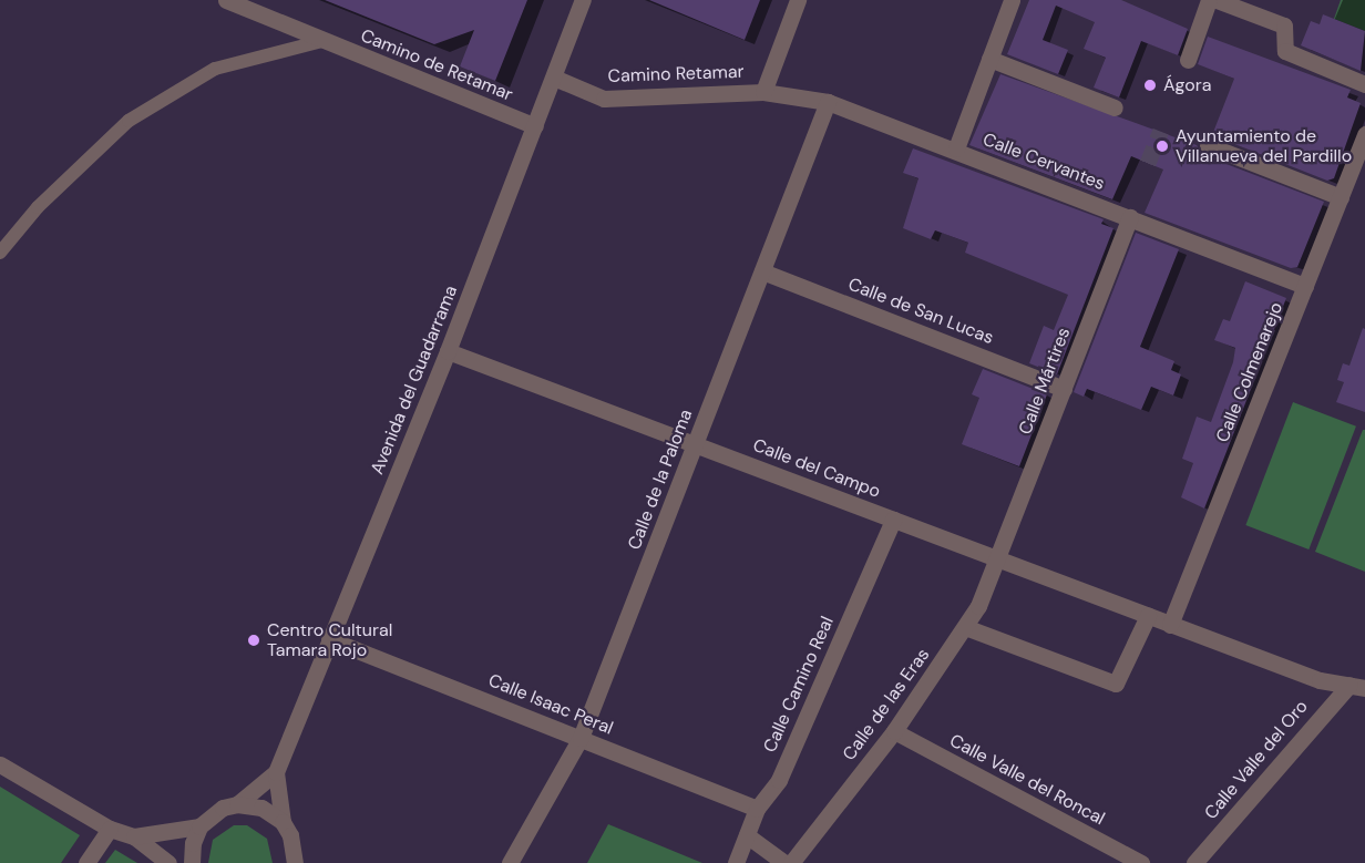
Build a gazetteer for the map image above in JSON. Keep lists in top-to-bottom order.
{
  "streets": {
    "street": [
      "Camino de Retamar",
      "Camino Retamar",
      "Calle Cervantes",
      "Calle de San Lucas",
      "Calle Colmenarejo",
      "Avenida del Guadarrama",
      "Calle Mártires",
      "Calle del Campo",
      "Calle de la Paloma",
      "Calle Camino Real",
      "Calle Isaac Peral",
      "Calle de las Eras",
      "Calle Valle del Oro",
      "Calle Valle del Roncal"
    ]
  },
  "crossings": [
    ["Camino de Retamar", "Avenida del Guadarrama"],
    ["Camino Retamar", "Calle Cervantes"],
    ["Camino Retamar", "Avenida del Guadarrama"],
    ["Calle Cervantes", "Calle Colmenarejo"],
    ["Calle Cervantes", "Calle Mártires"],
    ["Calle Cervantes", "Calle de la Paloma"],
    ["Calle de San Lucas", "Calle Mártires"],
    ["Calle de San Lucas", "Calle de la Paloma"],
    ["Calle Colmenarejo", "Calle del Campo"],
    ["Avenida del Guadarrama", "Calle del Campo"],
    ["Avenida del Guadarrama", "Calle Isaac Peral"],
    ["Calle Mártires", "Calle del Campo"],
    ["Calle Mártires", "Calle de las Eras"],
    ["Calle del Campo", "Calle de la Paloma"],
    ["Calle del Campo", "Calle Camino Real"],
    ["Calle del Campo", "Calle de las Eras"],
    ["Calle del Campo", "Calle Valle del Oro"],
    ["Calle de la Paloma", "Calle Isaac Peral"],
    ["Calle Camino Real", "Calle Isaac Peral"],
    ["Calle de las Eras", "Calle Valle del Roncal"]
  ],
  "places": ["Ágora", "Ayuntamiento de Villanueva del Pardillo", "Centro Cultural Tamara Rojo"]
}
